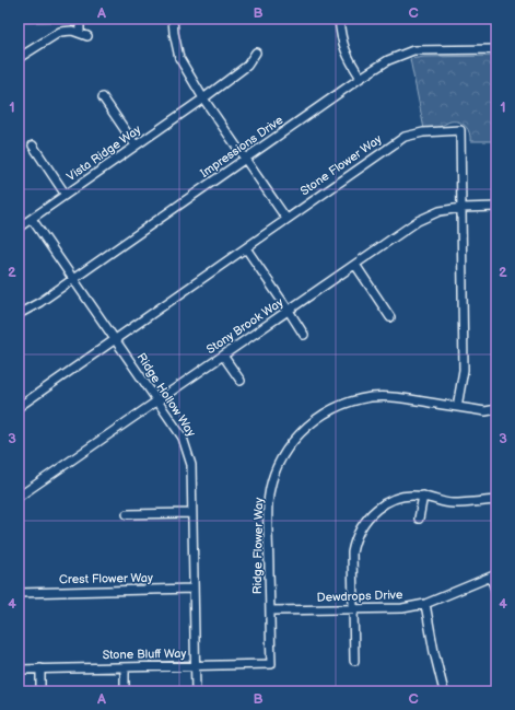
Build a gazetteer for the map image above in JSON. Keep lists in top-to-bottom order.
{
  "streets": {
    "street": [
      "Impressions Drive",
      "Vista Ridge Way",
      "Stone Flower Way",
      "Stony Brook Way",
      "Ridge Hollow Way",
      "Ridge Flower Way",
      "Crest Flower Way",
      "Dewdrops Drive",
      "Stone Bluff Way"
    ]
  },
  "crossings": [
    ["Impressions Drive", "Ridge Hollow Way"],
    ["Vista Ridge Way", "Ridge Hollow Way"],
    ["Stone Flower Way", "Stony Brook Way"],
    ["Stone Flower Way", "Ridge Hollow Way"],
    ["Stone Flower Way", "Ridge Flower Way"],
    ["Stony Brook Way", "Ridge Hollow Way"],
    ["Ridge Hollow Way", "Crest Flower Way"],
    ["Ridge Hollow Way", "Stone Bluff Way"],
    ["Ridge Flower Way", "Dewdrops Drive"],
    ["Ridge Flower Way", "Stone Bluff Way"]
  ],
  "grid": {
    "columns": ["A", "B", "C"],
    "rows": [
      "1",
      "2",
      "3",
      "4"
    ]
  }
}
